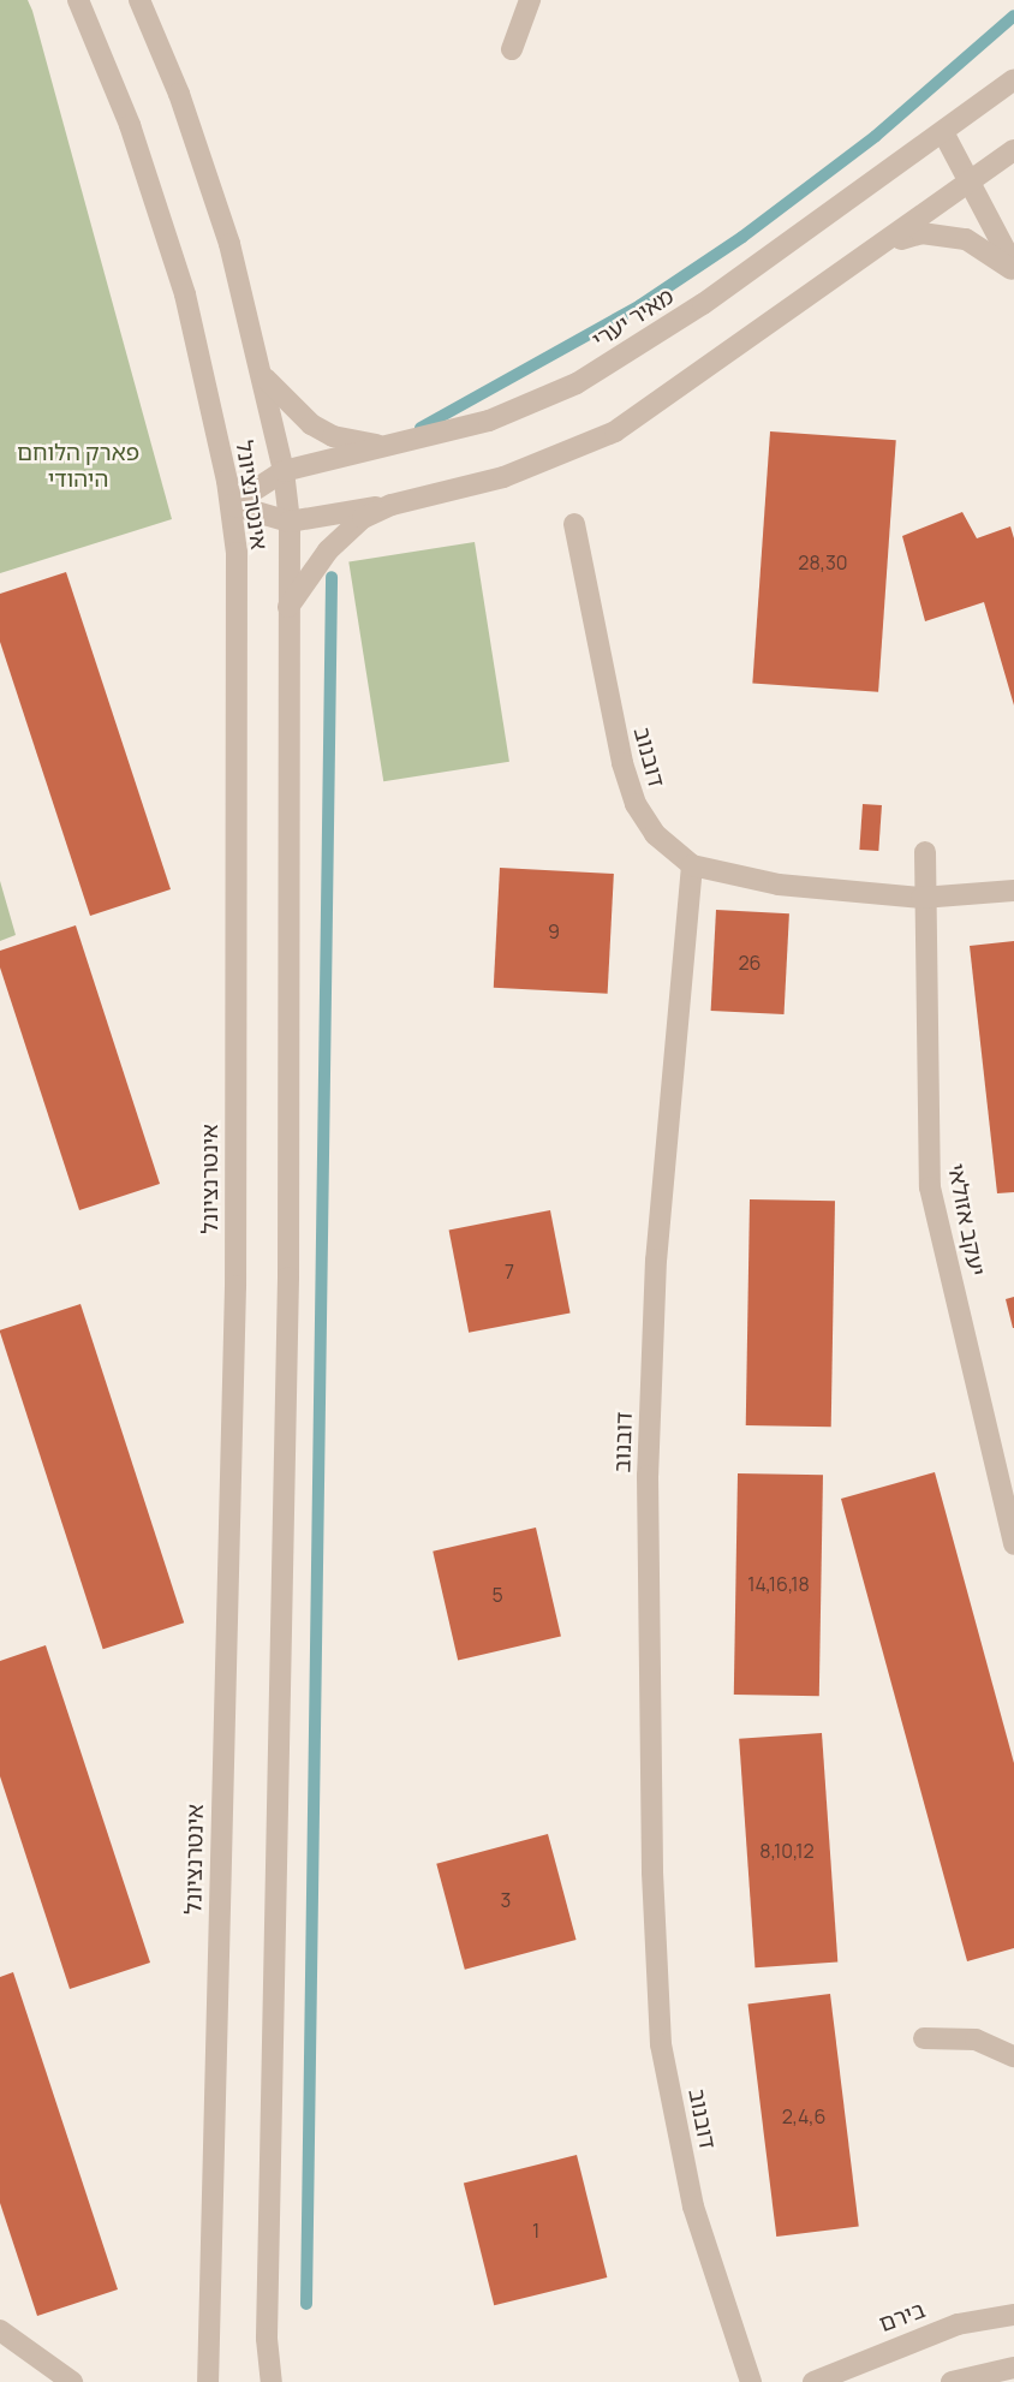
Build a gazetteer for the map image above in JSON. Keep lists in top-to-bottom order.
{
  "streets": {
    "street": [
      "מאיר יערי",
      "אינטרנציונל",
      "דובנוב",
      "יעקב אזולאי",
      "בירם"
    ]
  },
  "crossings": [
    ["מאיר יערי", "אינטרנציונל"]
  ],
  "parks": ["פארק הלוחם היהודי"],
  "house_numbers": [
    "28,30",
    "9",
    "26",
    "7",
    "14,16,18",
    "5",
    "8,10,12",
    "3",
    "2,4,6",
    "1"
  ]
}
